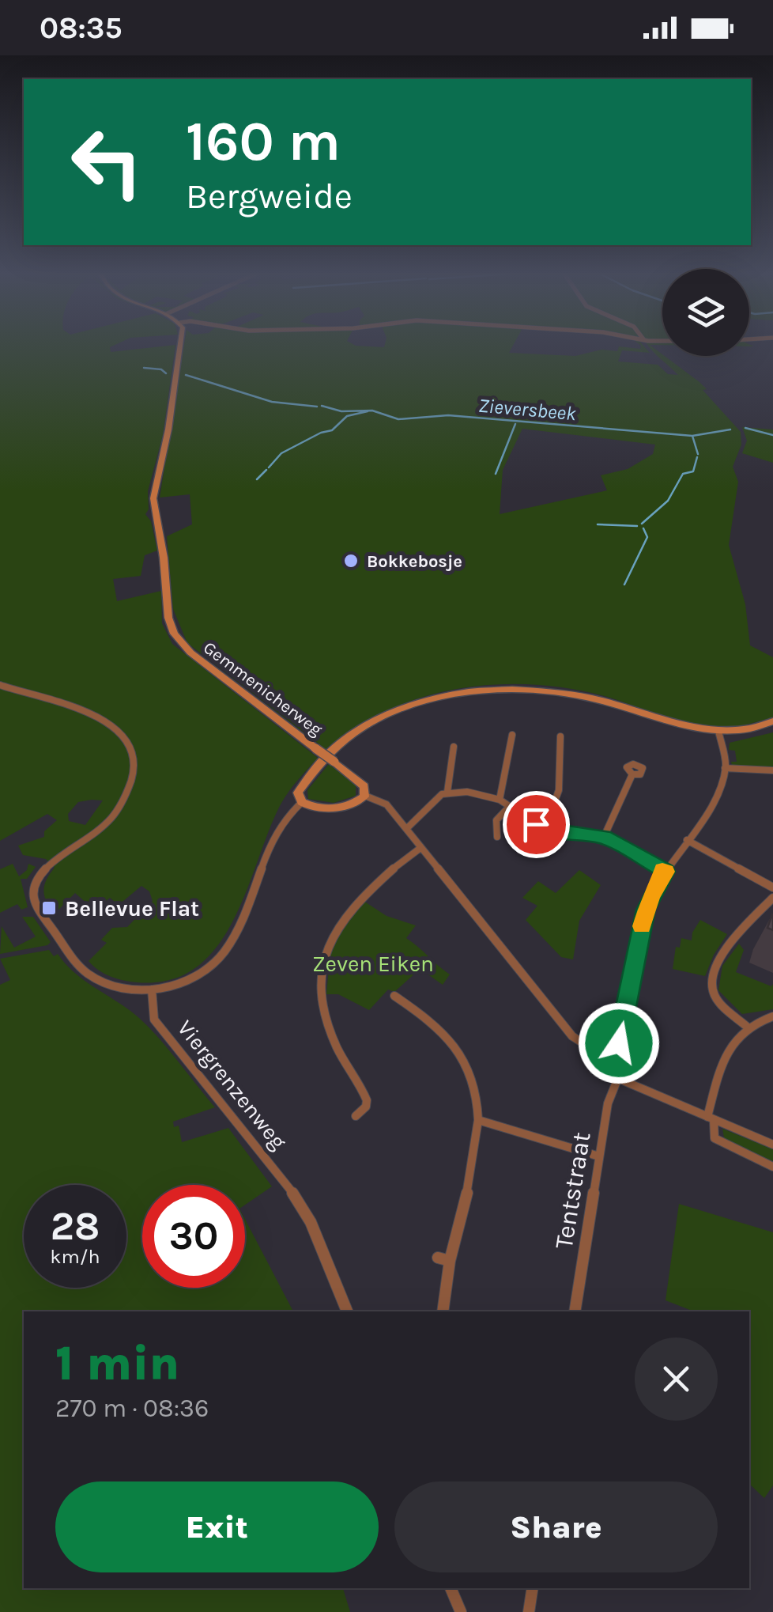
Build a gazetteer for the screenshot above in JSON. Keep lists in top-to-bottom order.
{
  "streets": {
    "main road": ["Gemmenicherweg"],
    "street": ["Viergrenzenweg", "Tentstraat"]
  },
  "water": ["Zieversbeek"],
  "parks": ["Zeven Eiken"],
  "places": {
    "other": ["Bokkebosje"],
    "transit": ["Bellevue Flat"]
  },
  "page": {
    "status": "08:35",
    "turn": ["160 m", "Bergweide"],
    "speed": "28 km/h",
    "limit": "30",
    "heading": ["1 min", "270 m · 08:36"],
    "buttons": ["Exit", "Share"]
  }
}
